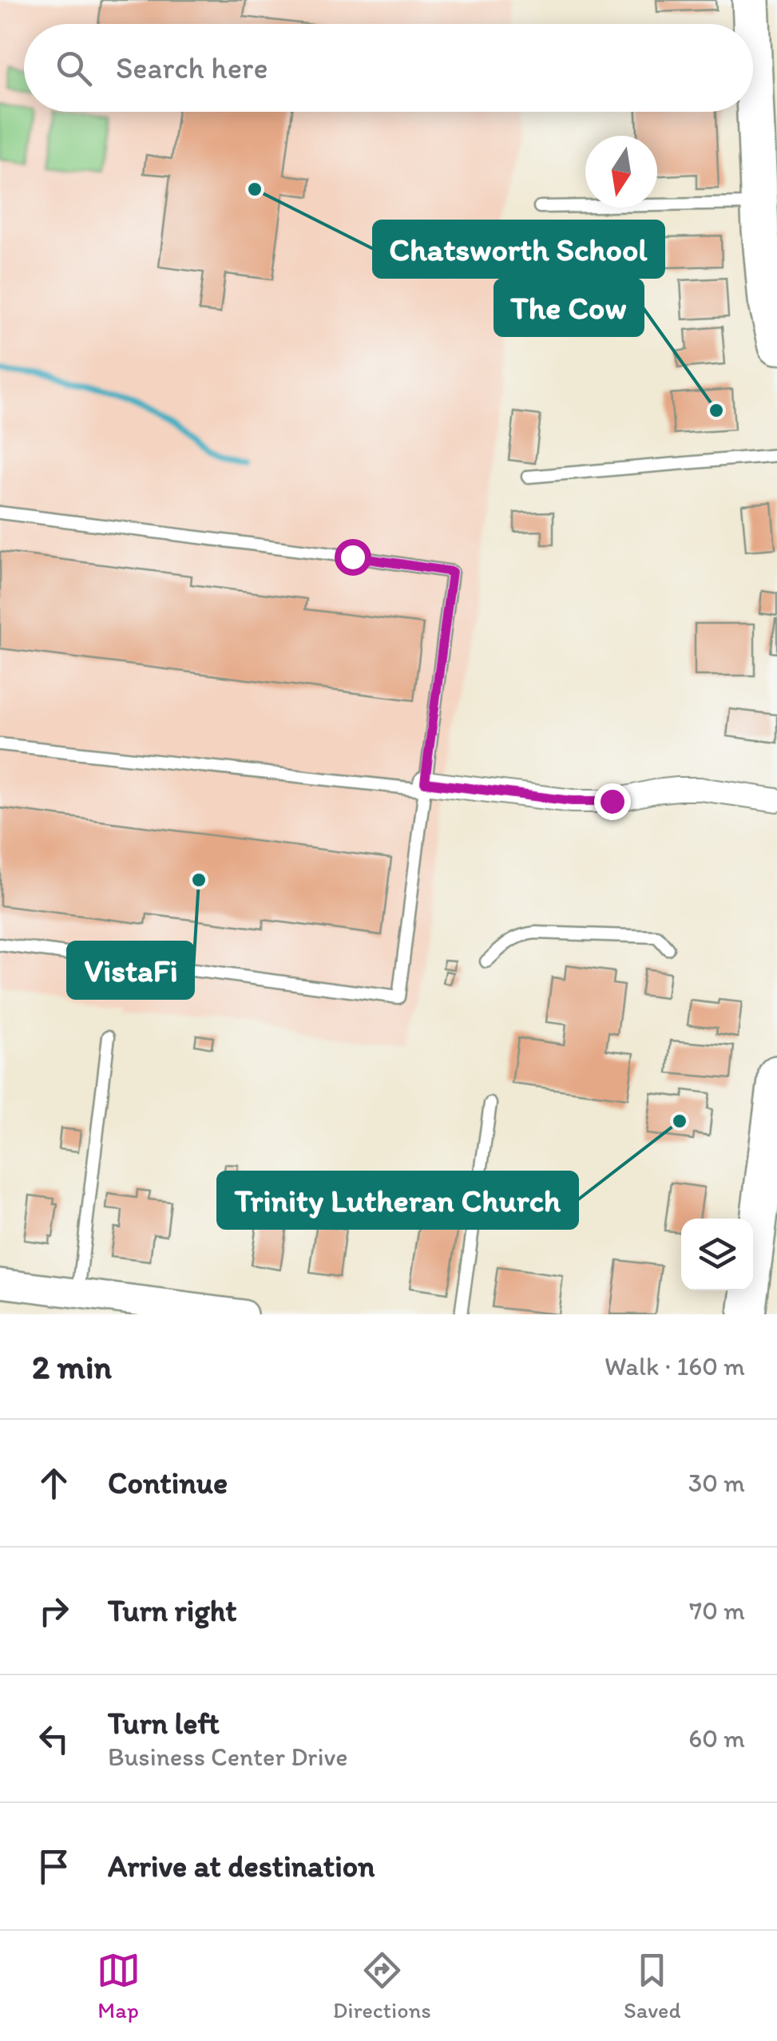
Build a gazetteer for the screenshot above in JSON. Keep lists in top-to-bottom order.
{
  "places": [
    "Chatsworth School",
    "The Cow",
    "VistaFi",
    "Trinity Lutheran Church"
  ],
  "north": "bottom",
  "page": {
    "search": "Search here",
    "heading": ["2 min", "Walk · 160 m"],
    "list": [
      ["Continue", "30 m"],
      ["Turn right", "70 m"],
      ["Turn left", "Business Center Drive", "60 m"],
      "Arrive at destination"
    ],
    "nav": ["Map", "Directions", "Saved"]
  }
}
